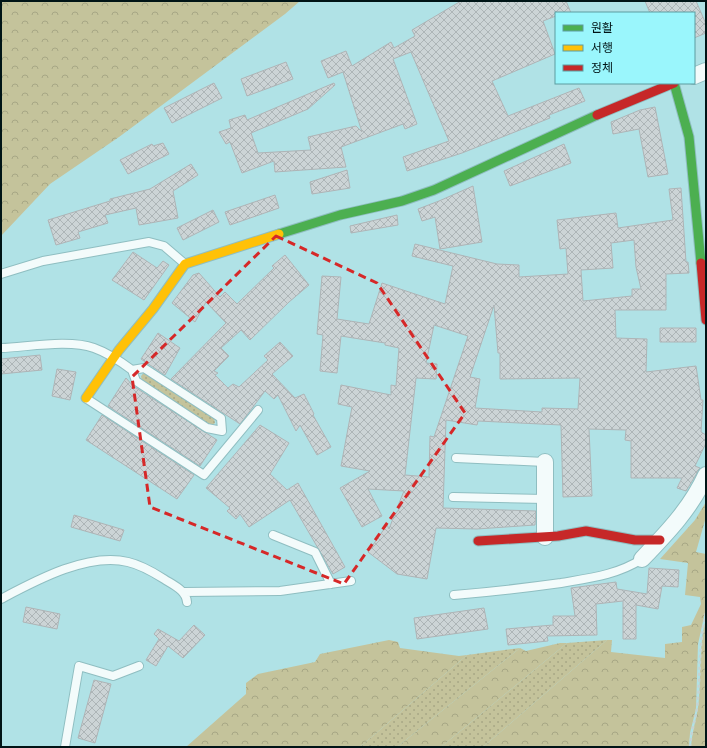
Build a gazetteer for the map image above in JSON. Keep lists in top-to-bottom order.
{
  "legend": ["원활", "서행", "정체"]
}
